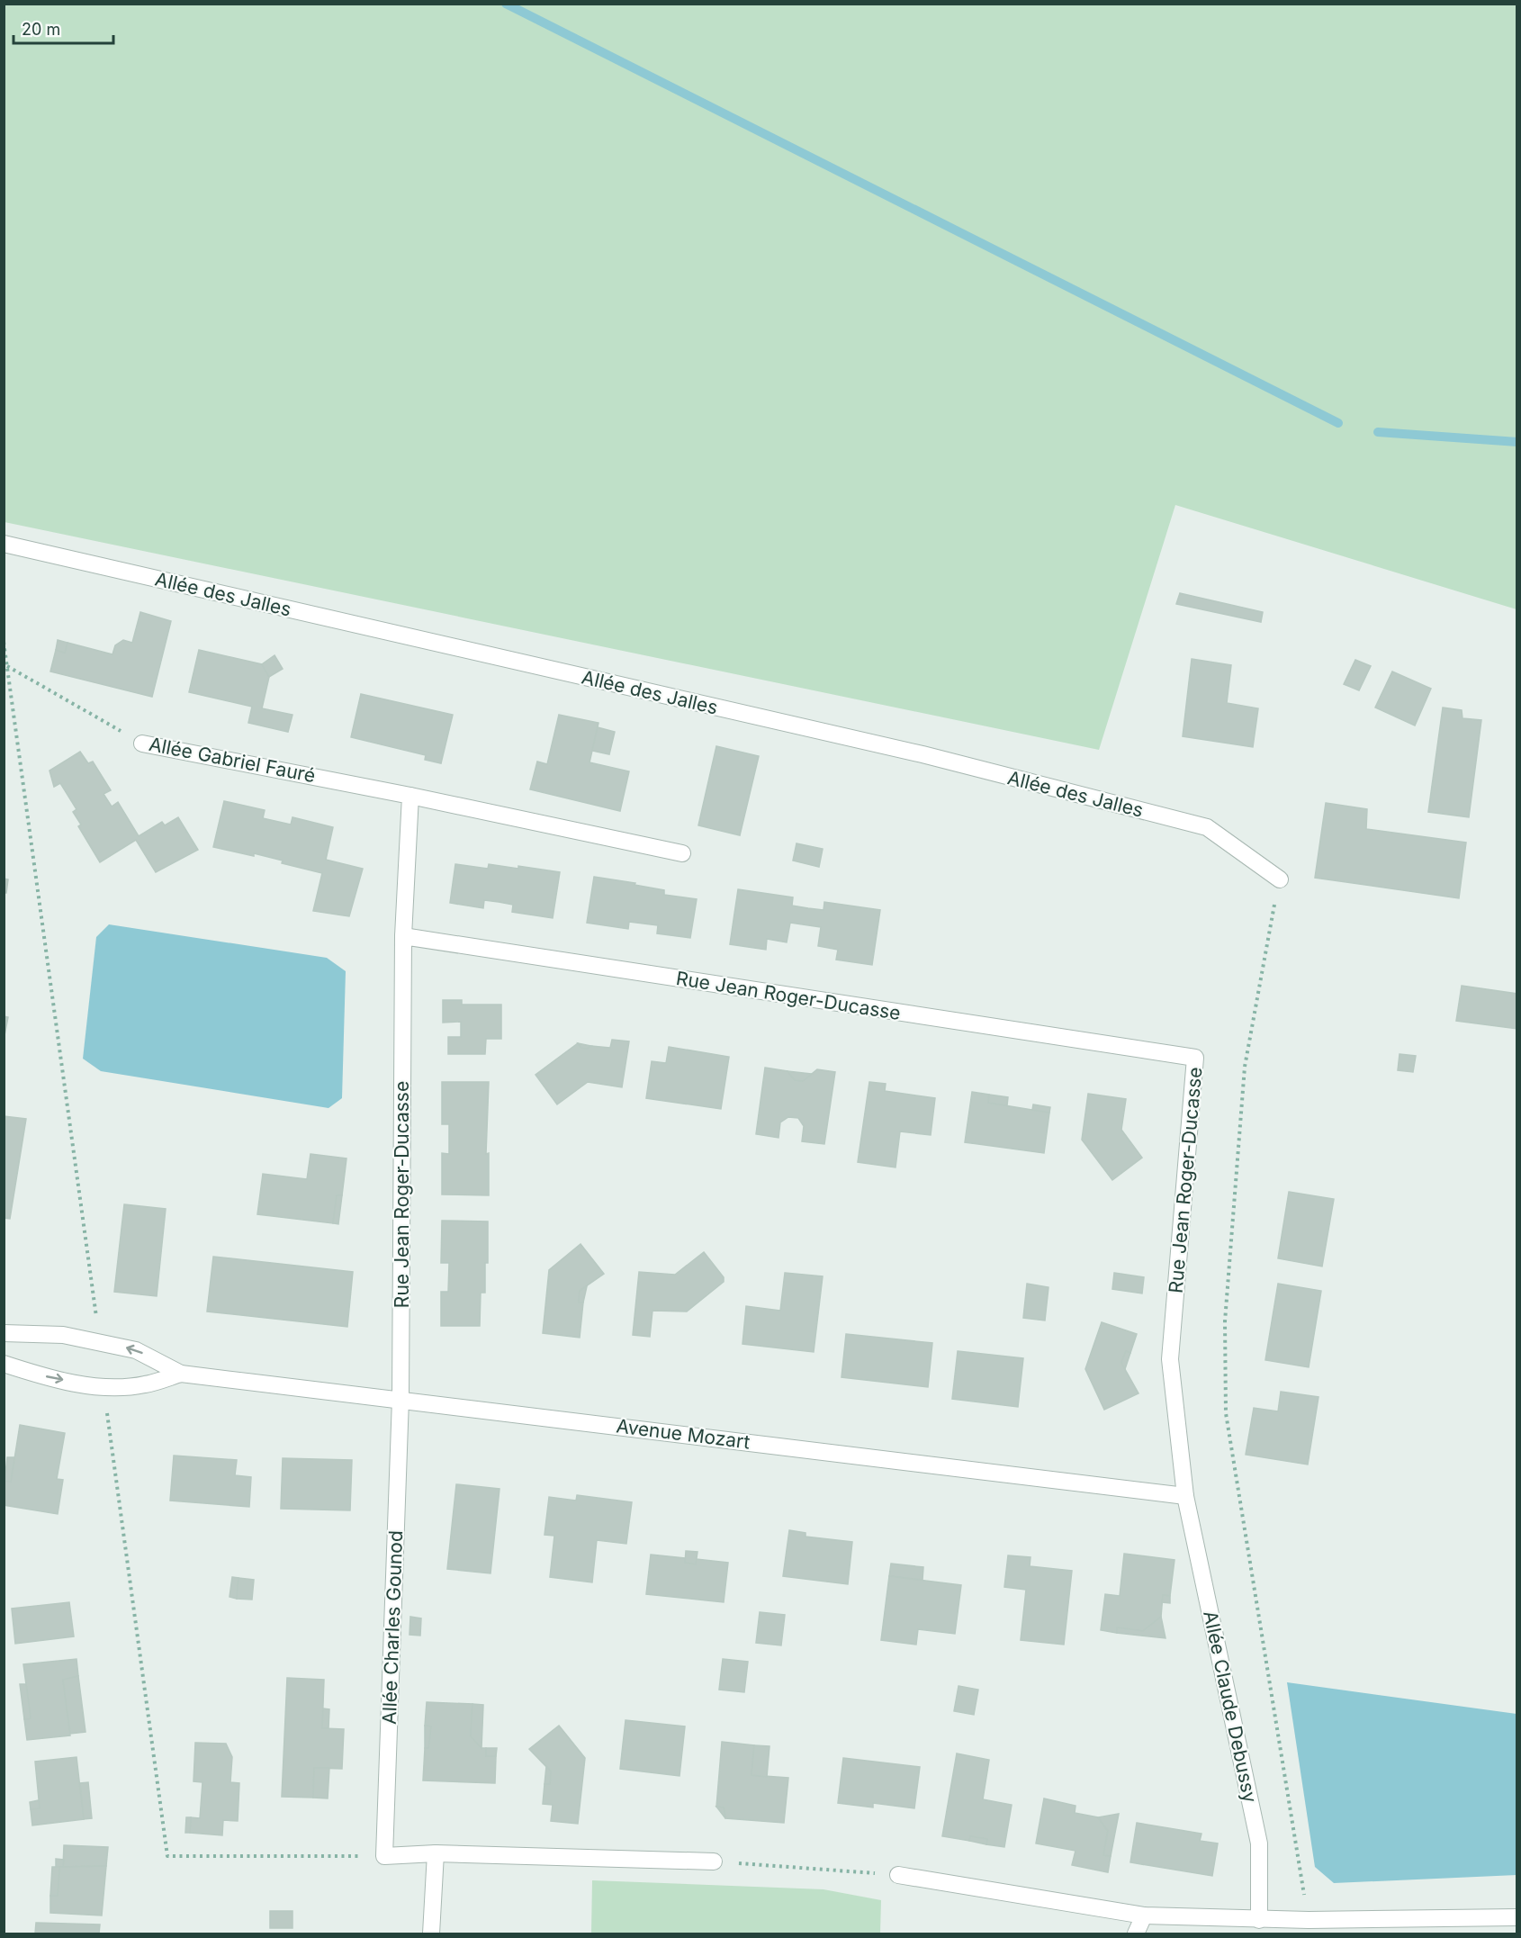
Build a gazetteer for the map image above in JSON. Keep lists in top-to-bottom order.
{
  "streets": {
    "street": [
      "Allée des Jalles",
      "Allée Gabriel Fauré",
      "Rue Jean Roger-Ducasse",
      "Avenue Mozart",
      "Allée Charles Gounod",
      "Allée Claude Debussy"
    ]
  },
  "crossings": [
    ["Rue Jean Roger-Ducasse", "Avenue Mozart"],
    ["Rue Jean Roger-Ducasse", "Allée Charles Gounod"],
    ["Rue Jean Roger-Ducasse", "Allée Claude Debussy"],
    ["Avenue Mozart", "Allée Charles Gounod"],
    ["Avenue Mozart", "Allée Claude Debussy"]
  ],
  "scale_bar": "20 m"
}
